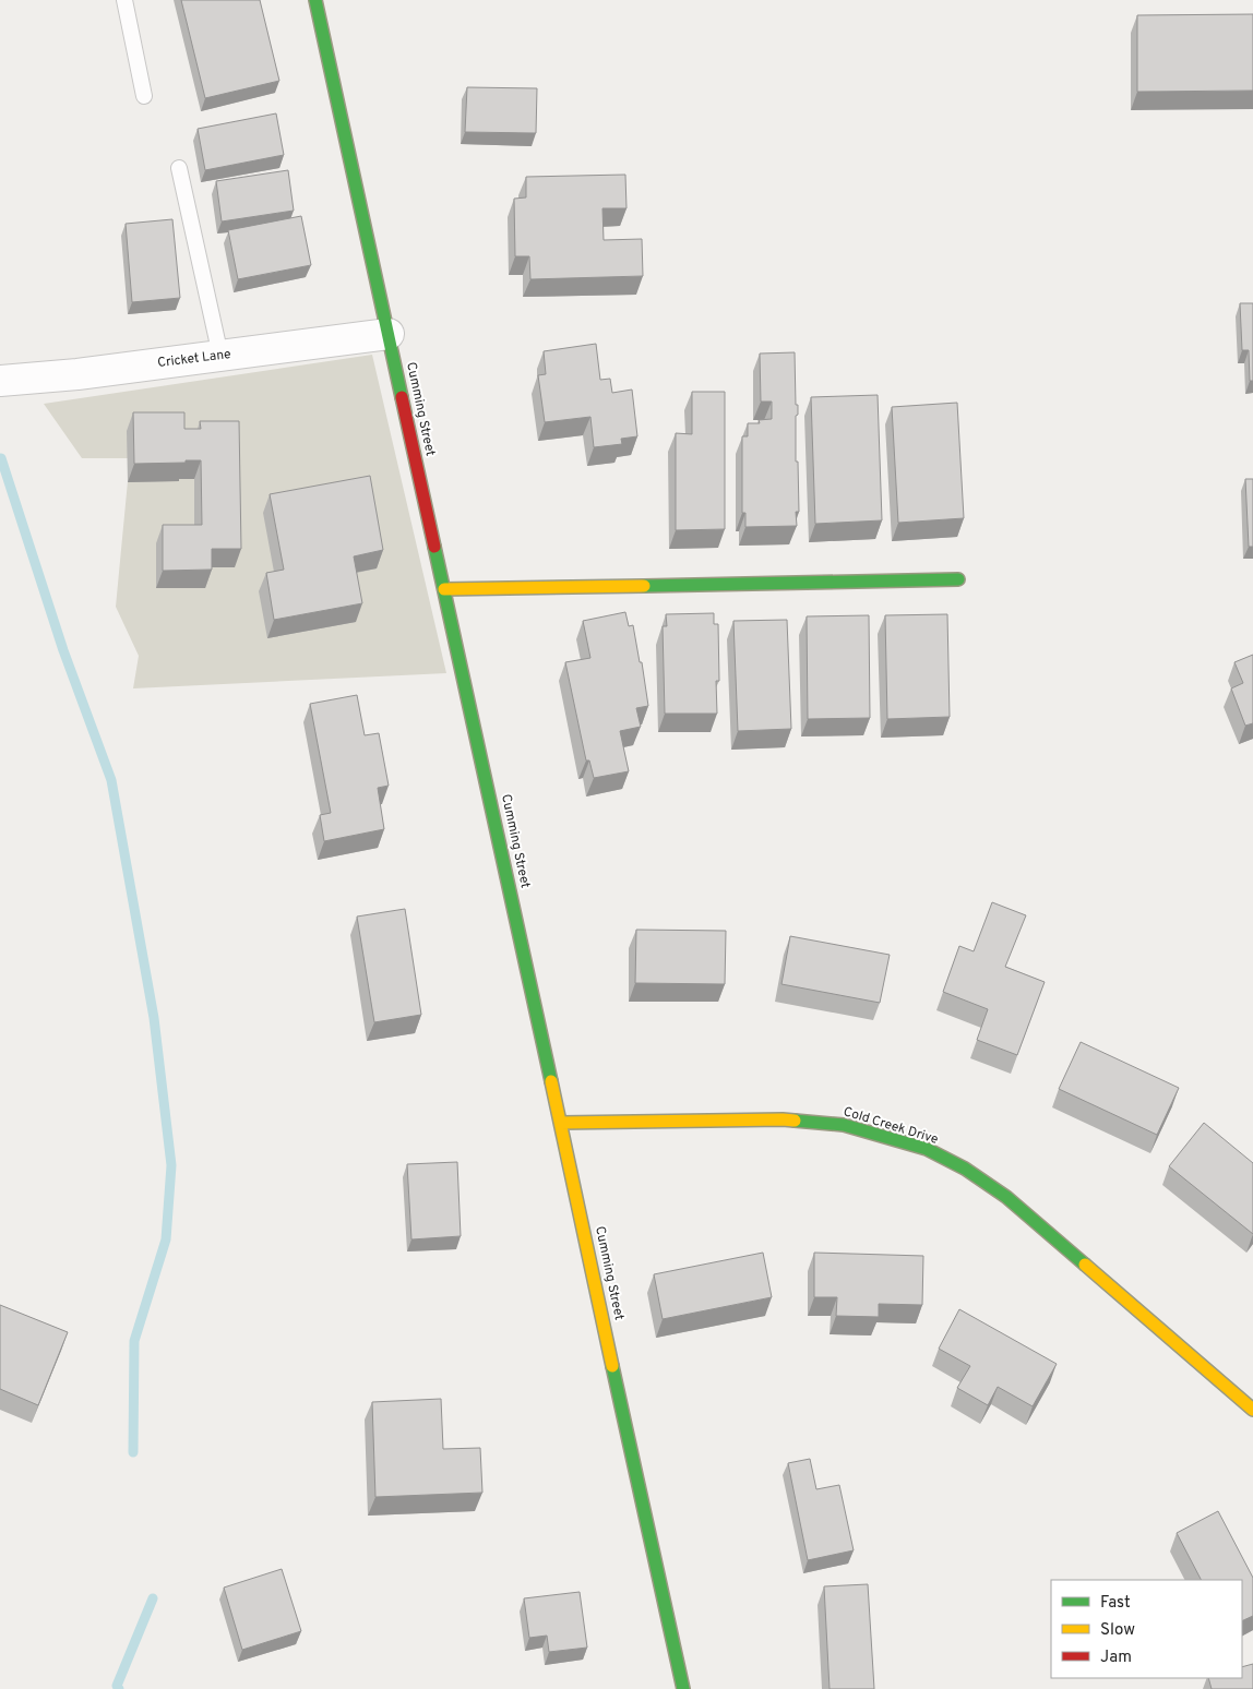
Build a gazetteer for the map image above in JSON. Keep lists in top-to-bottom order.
{
  "streets": {
    "street": ["Cricket Lane", "Cumming Street", "Cold Creek Drive"]
  },
  "crossings": [
    ["Cricket Lane", "Cumming Street"],
    ["Cumming Street", "Cold Creek Drive"]
  ],
  "legend": ["Fast", "Slow", "Jam"]
}
